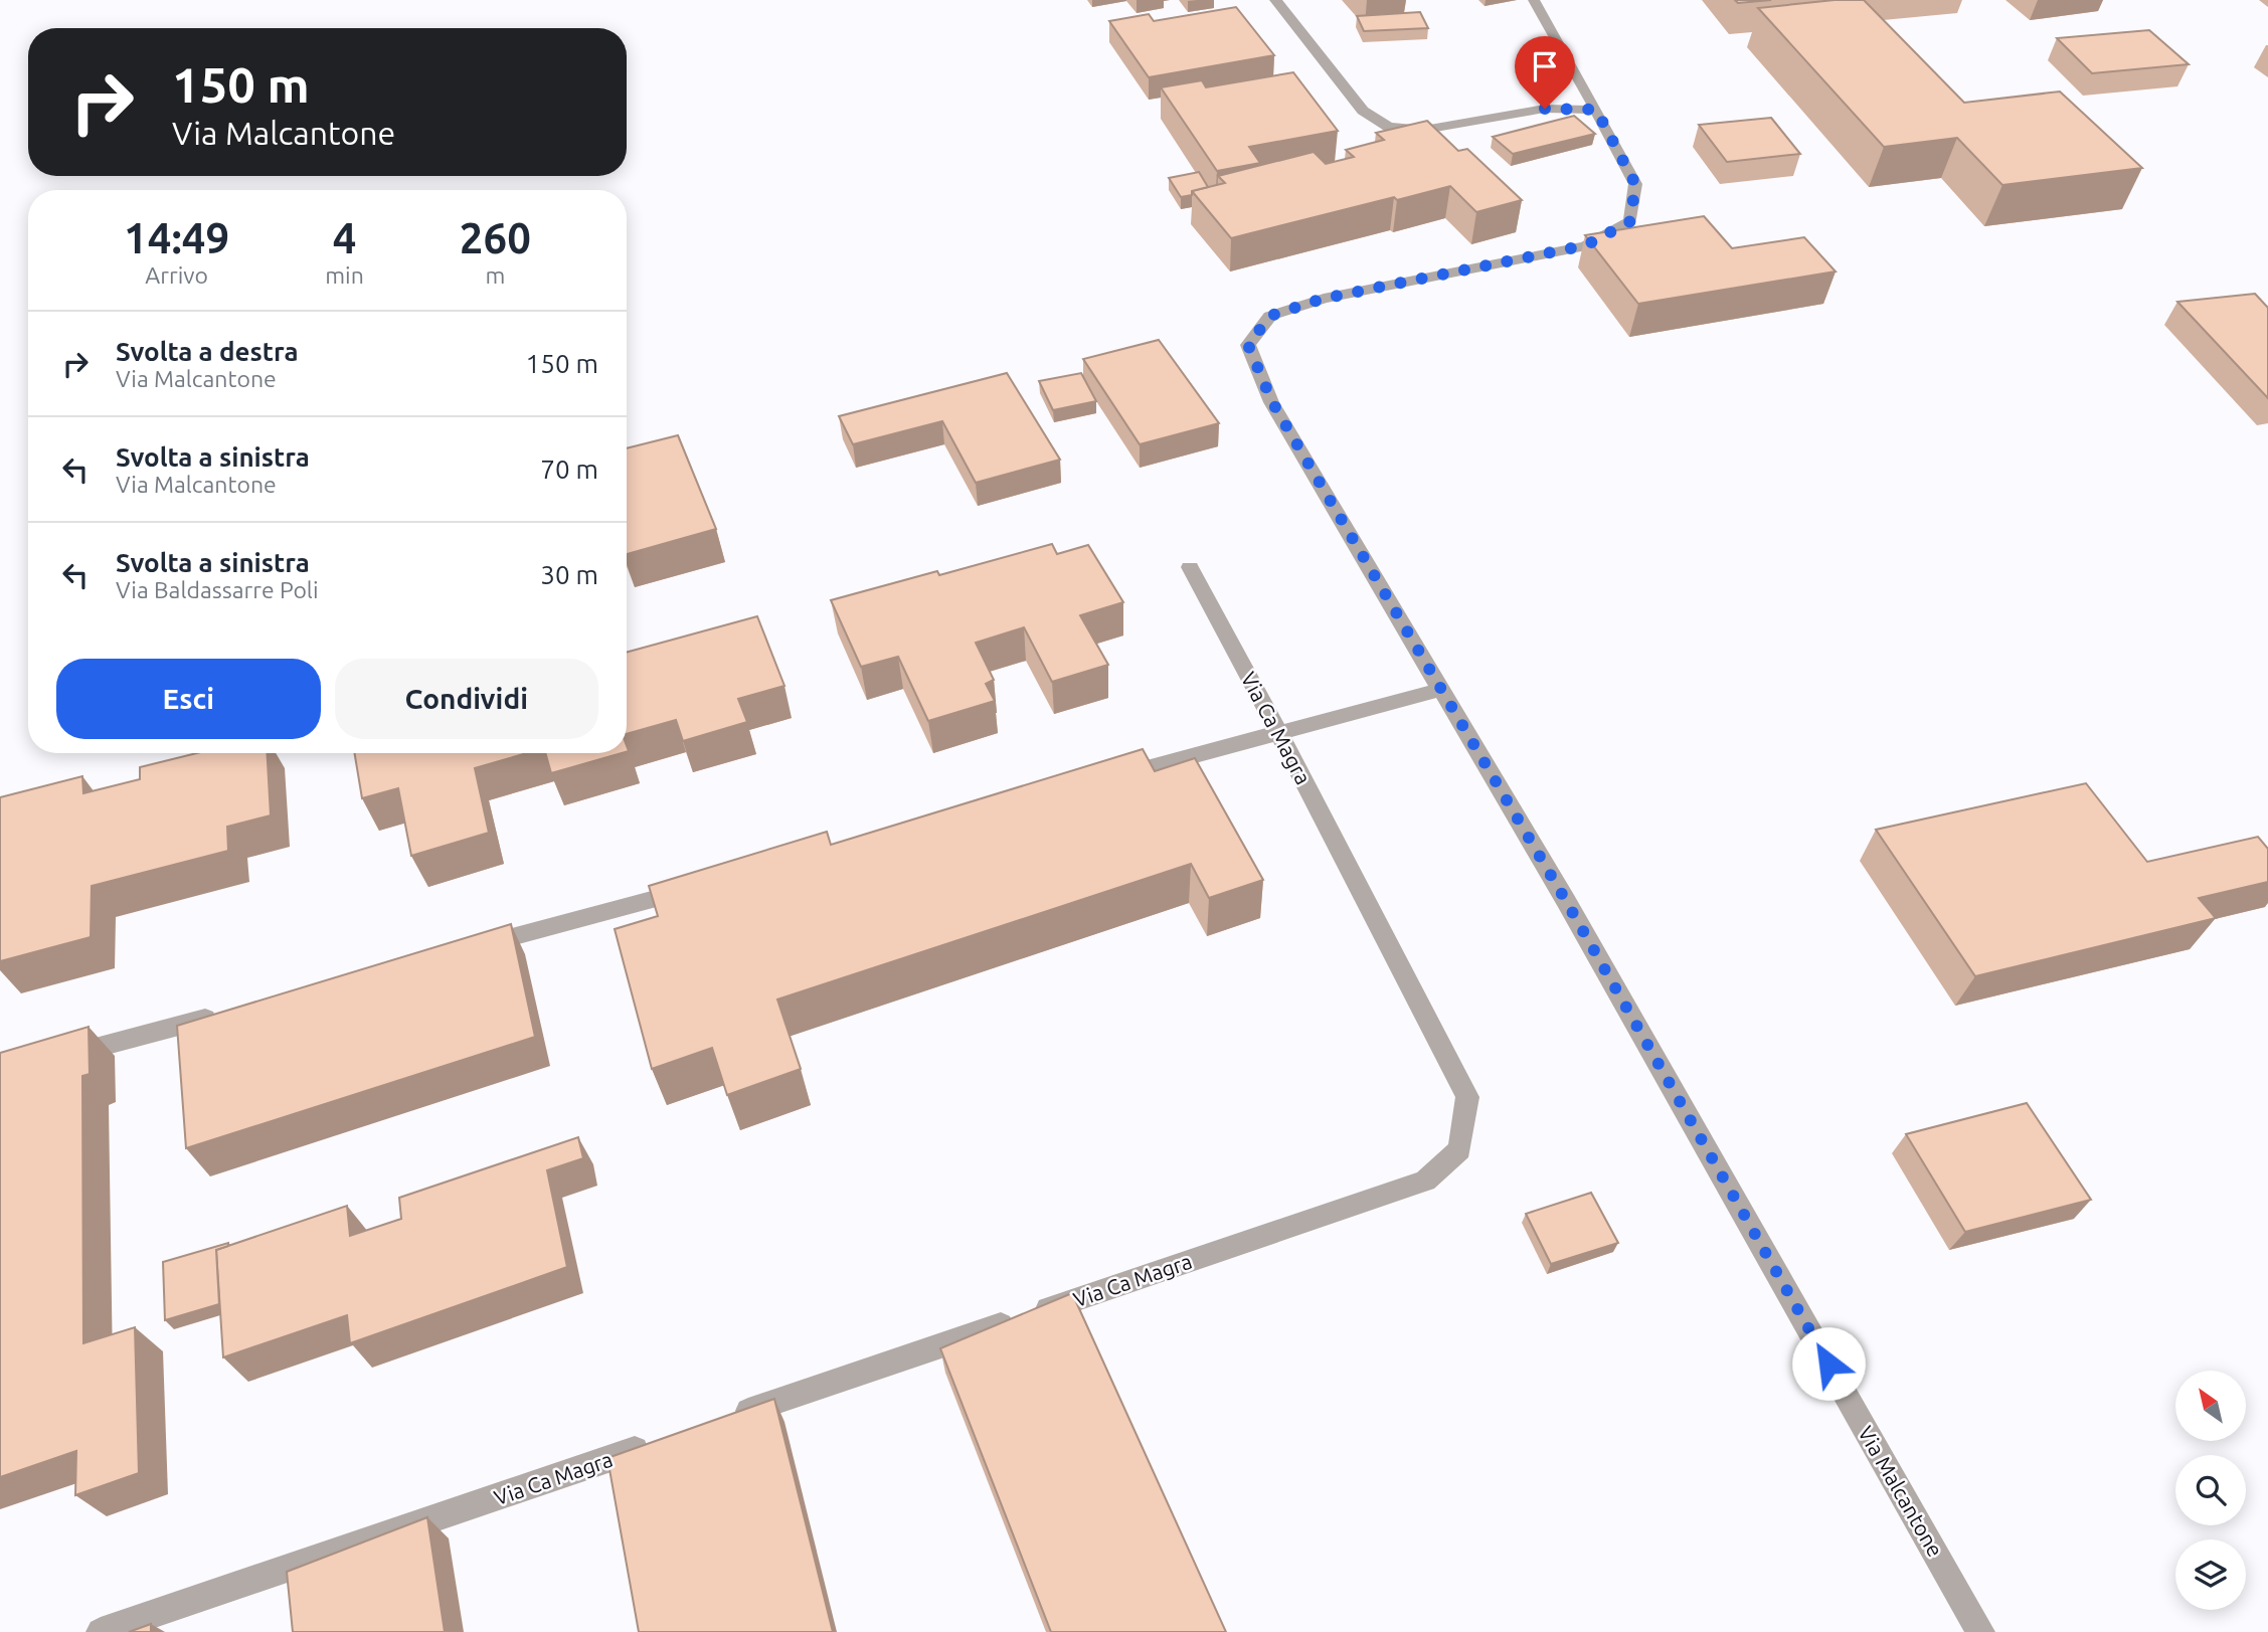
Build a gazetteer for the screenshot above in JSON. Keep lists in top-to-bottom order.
{
  "streets": {
    "street": ["Via Ca Magra", "Via Malcantone"]
  },
  "north": "top left",
  "page": {
    "turn": ["150 m", "Via Malcantone"],
    "eta": [
      "14:49",
      "Arrivo",
      "4",
      "min",
      "260",
      "m"
    ],
    "list": [
      {
        "name": "Svolta a destra",
        "note": "Via Malcantone",
        "value": "150 m"
      },
      {
        "name": "Svolta a sinistra",
        "note": "Via Malcantone",
        "value": "70 m"
      },
      {
        "name": "Svolta a sinistra",
        "note": "Via Baldassarre Poli",
        "value": "30 m"
      }
    ],
    "buttons": ["Esci", "Condividi"]
  }
}
